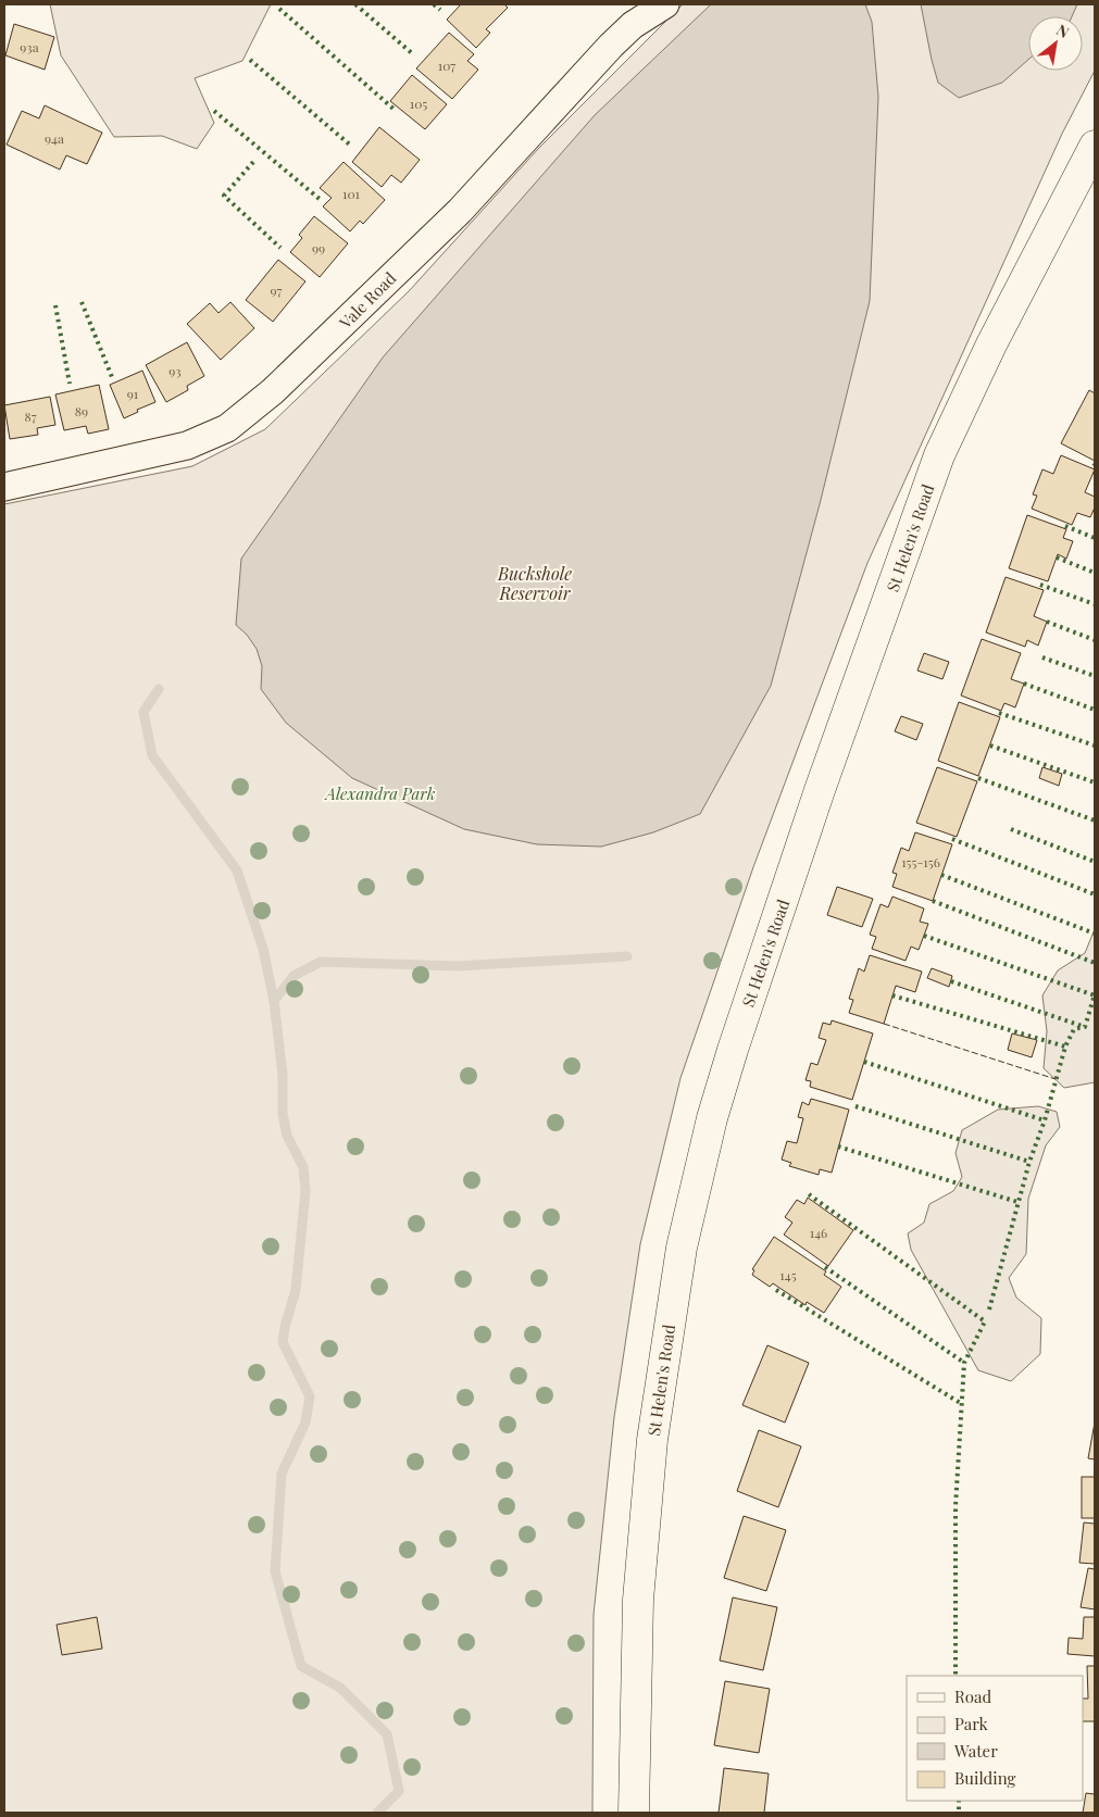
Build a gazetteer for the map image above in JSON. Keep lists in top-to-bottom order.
{
  "streets": {
    "main road": ["St Helen's Road"],
    "street": ["Vale Road"]
  },
  "water": ["Buckshole Reservoir"],
  "parks": ["Alexandra Park"],
  "house_numbers": [
    "93a",
    "107",
    "105",
    "94a",
    "101",
    "99",
    "97",
    "93",
    "91",
    "89",
    "87",
    "155-156",
    "146",
    "145"
  ],
  "legend": [
    "Road",
    "Park",
    "Water",
    "Building"
  ],
  "north": "top right"
}
